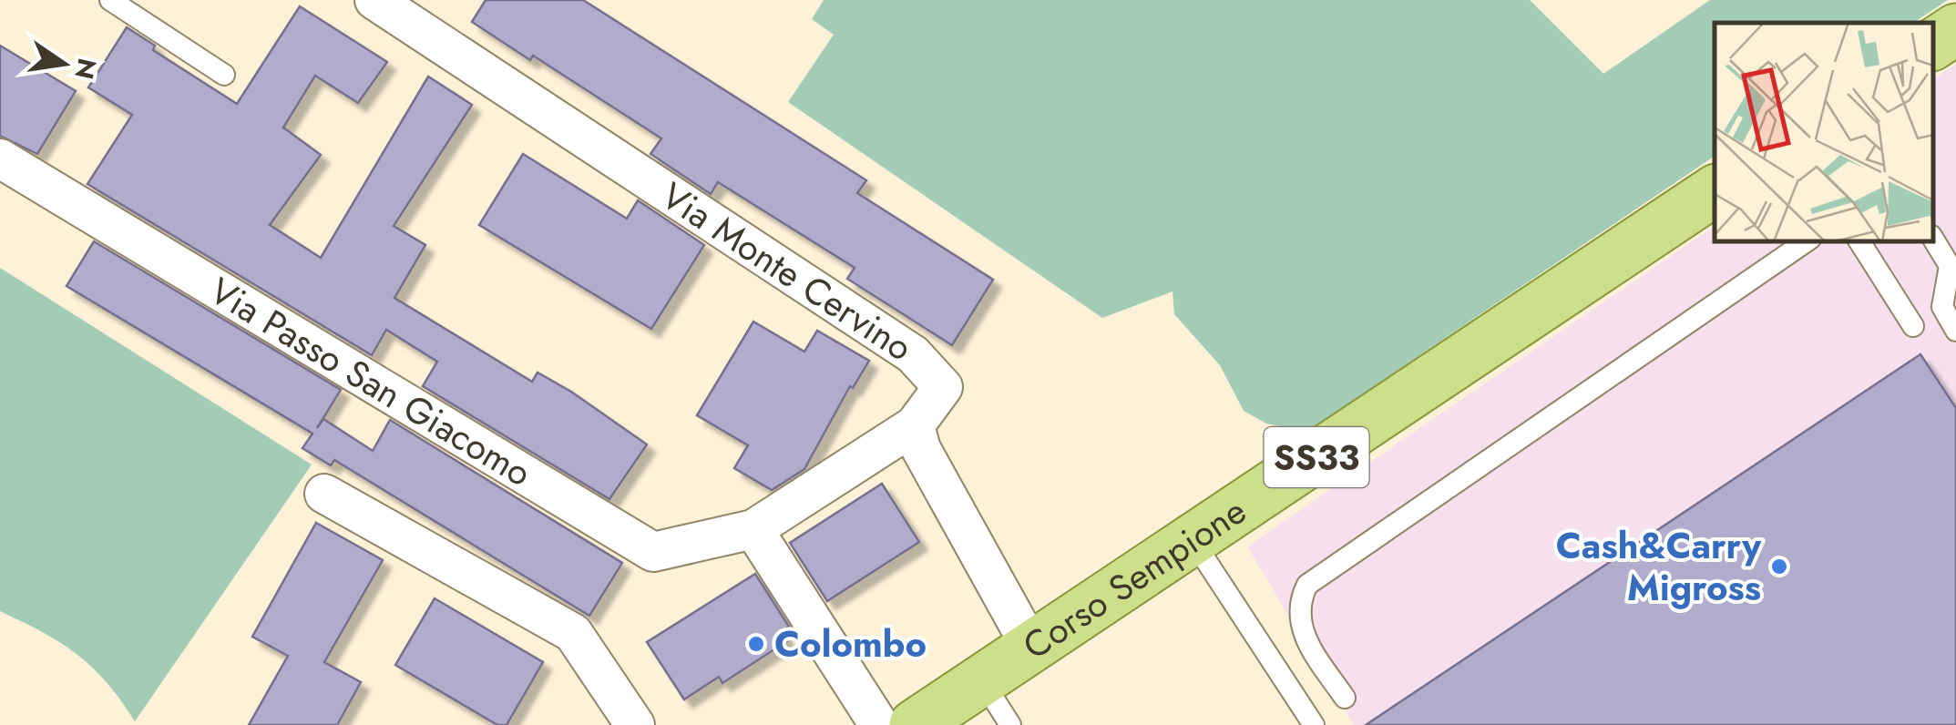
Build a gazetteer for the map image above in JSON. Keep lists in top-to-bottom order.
{
  "streets": {
    "main road": ["SS33", "Corso Sempione"],
    "street": ["Via Monte Cervino", "Via Passo San Giacomo"]
  },
  "crossings": [
    ["Via Monte Cervino", "Via Passo San Giacomo"]
  ],
  "places": ["Cash&Carry Migross", "Colombo"],
  "north": "right"
}
